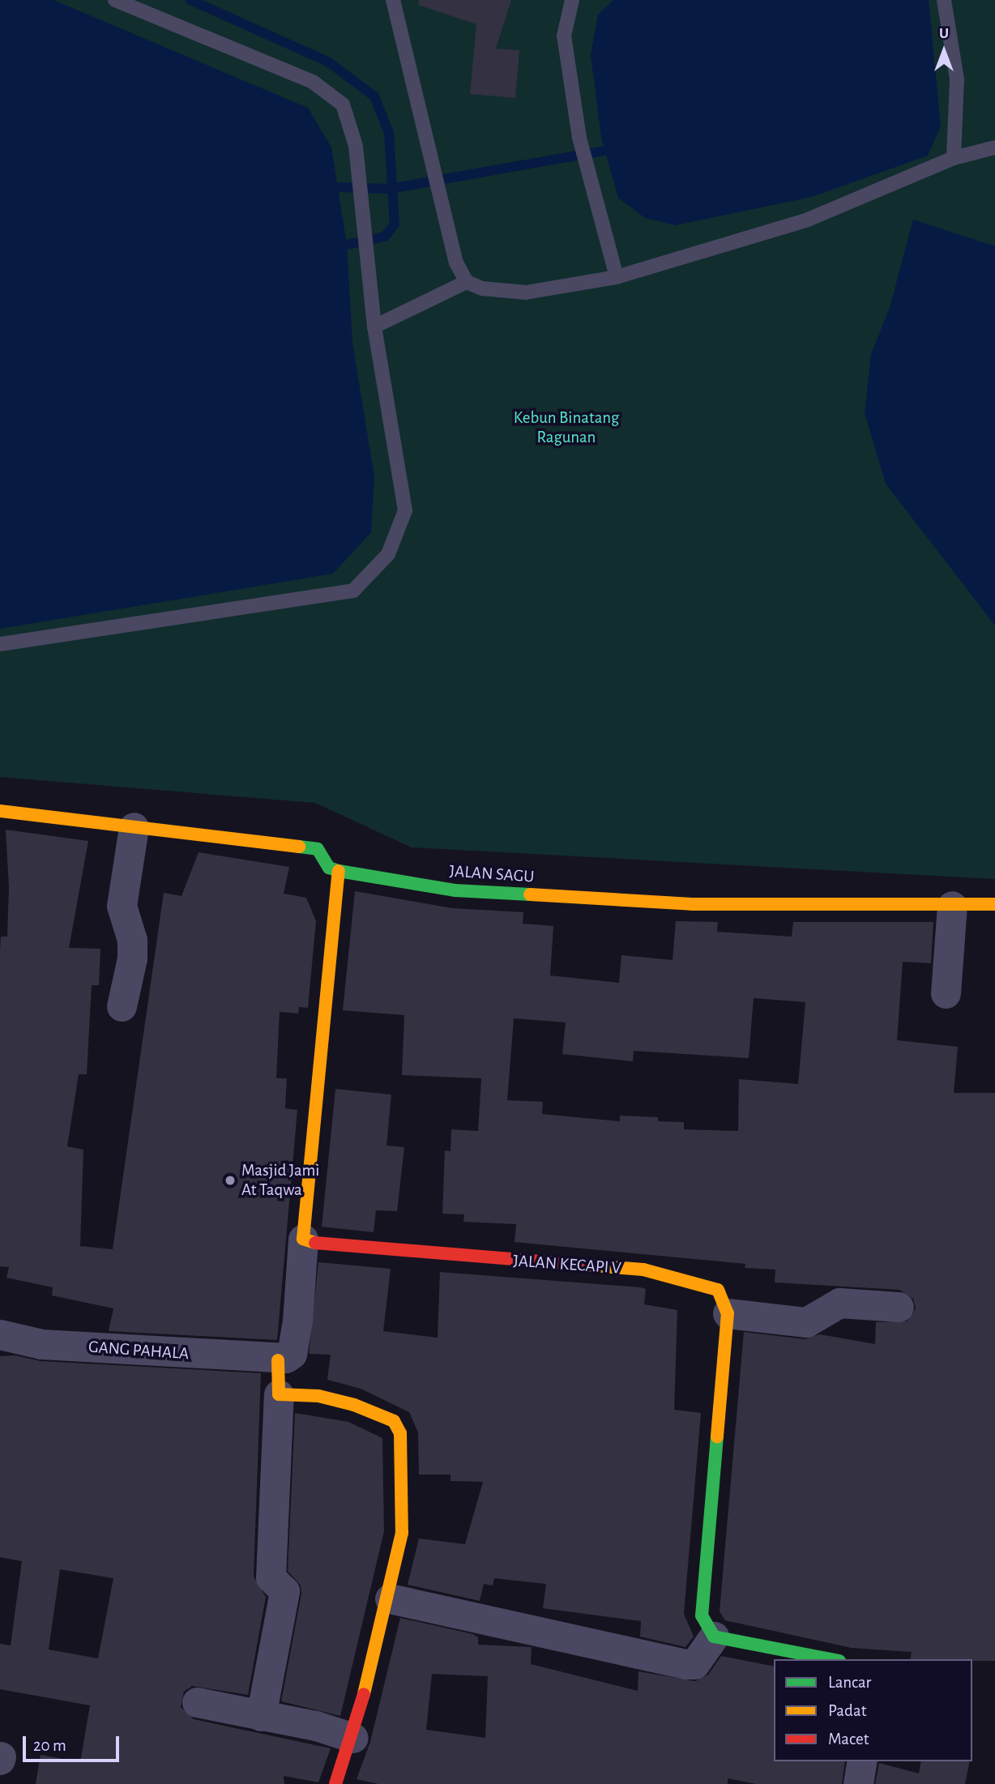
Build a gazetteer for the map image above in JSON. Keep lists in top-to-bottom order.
{
  "streets": {
    "street": ["JALAN SAGU", "JALAN KECAPI V", "GANG PAHALA"]
  },
  "parks": ["Kebun Binatang Ragunan"],
  "places": ["Masjid Jami At Taqwa"],
  "legend": ["Lancar", "Padat", "Macet"],
  "scale_bar": "20 m",
  "north": "top"
}
